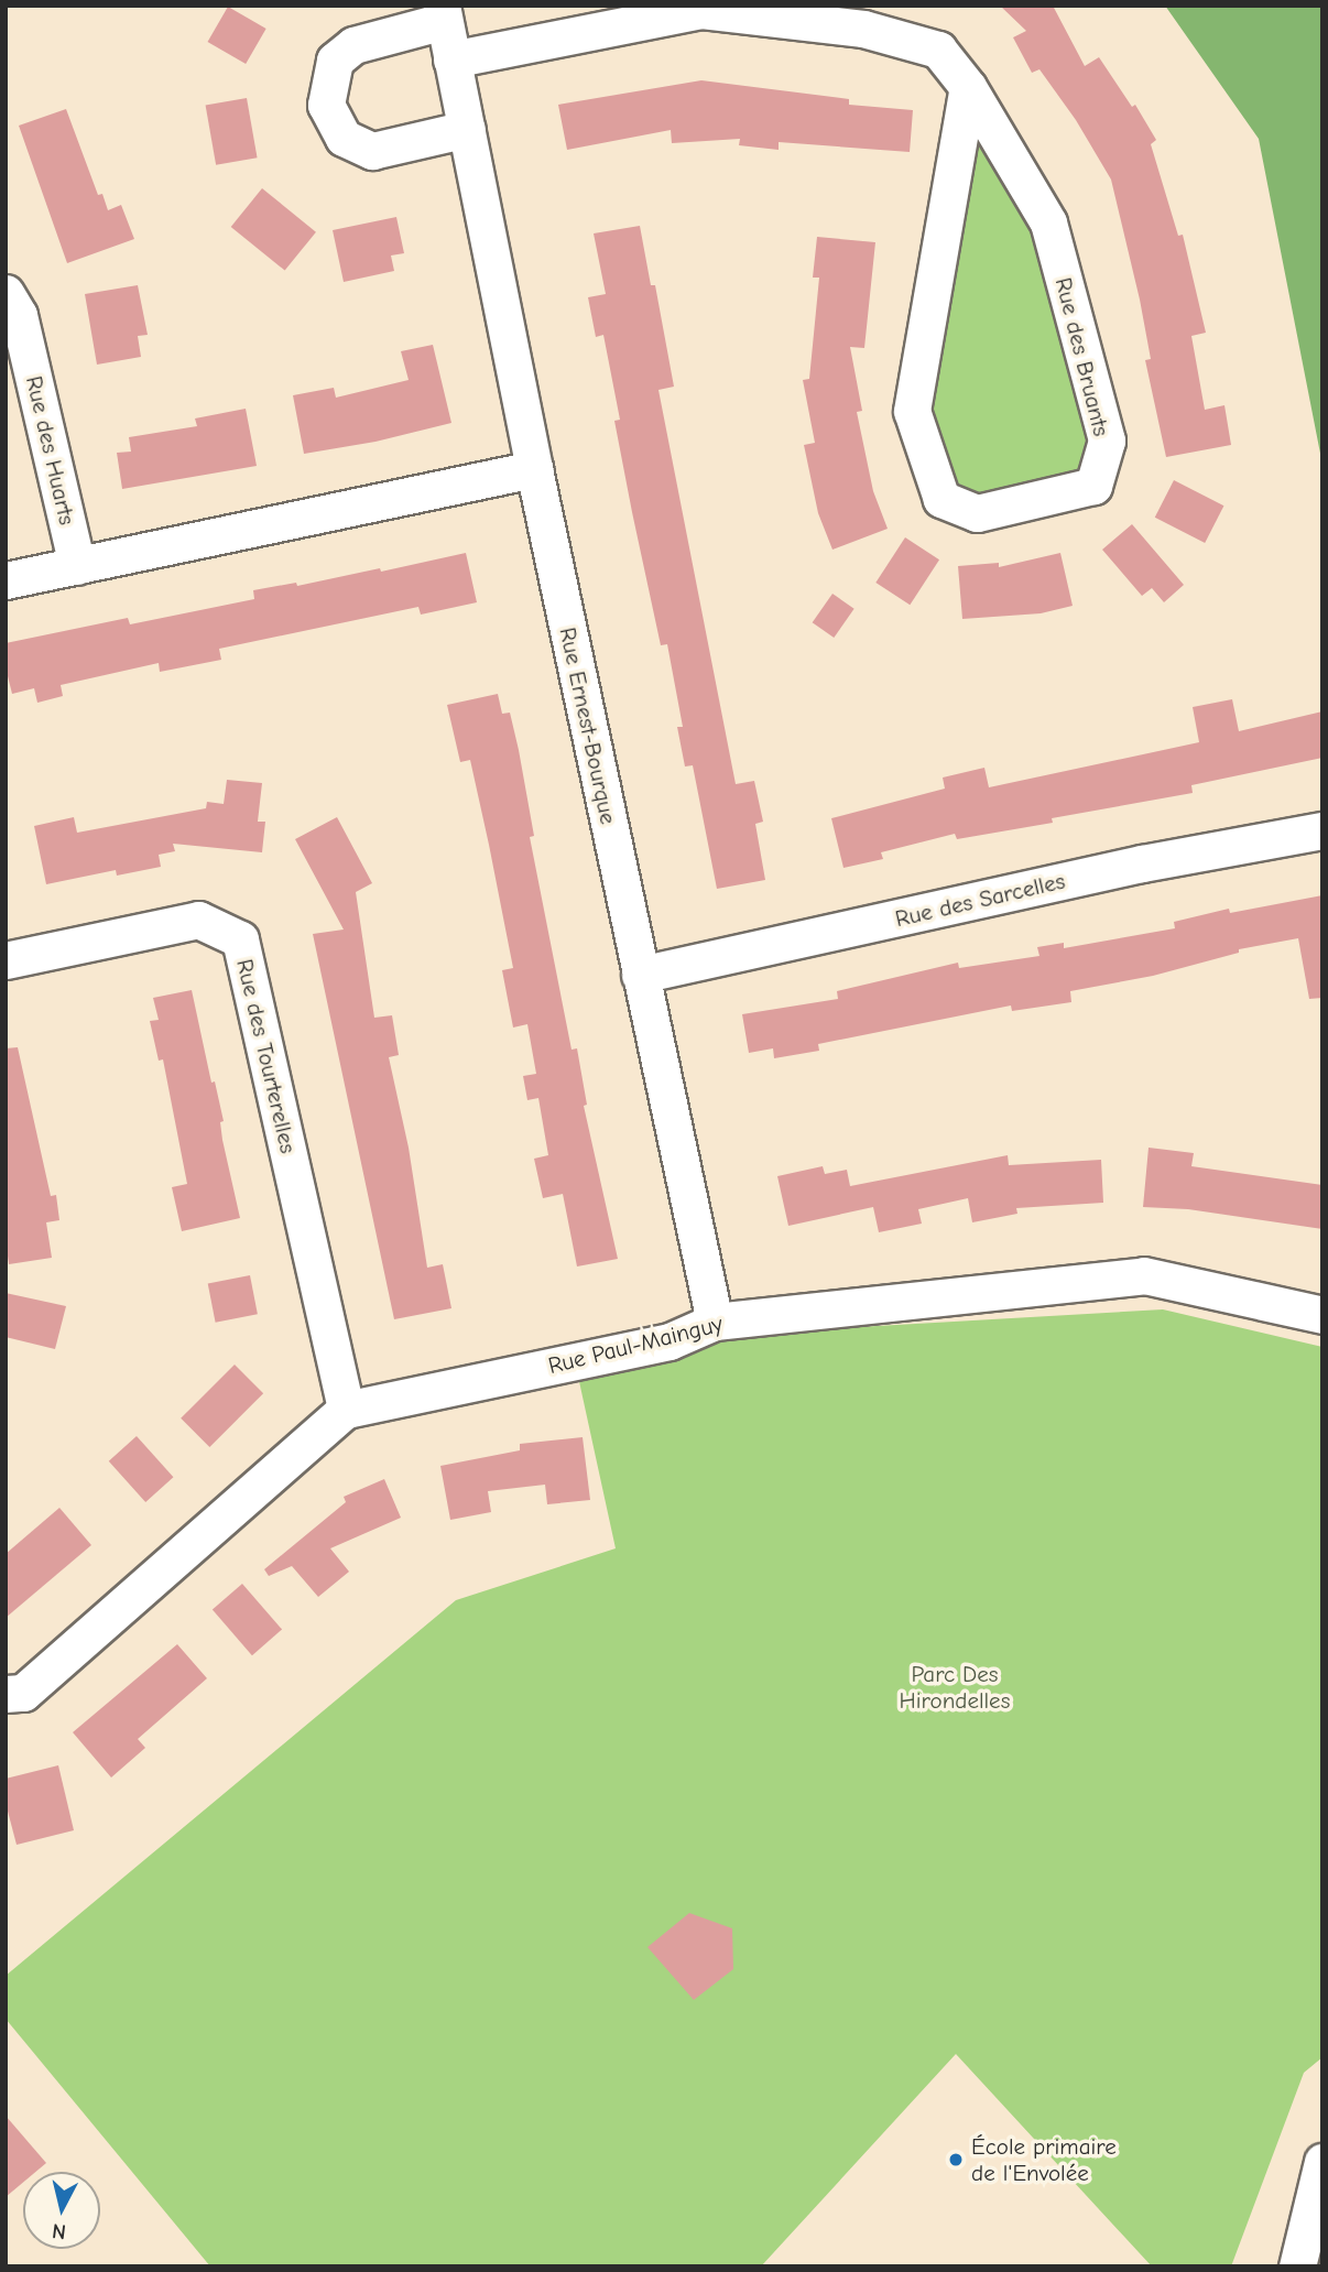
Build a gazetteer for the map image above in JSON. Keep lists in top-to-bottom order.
{
  "streets": {
    "street": [
      "Rue des Bruants",
      "Rue des Huarts",
      "Rue Ernest-Bourque",
      "Rue des Sarcelles",
      "Rue des Tourterelles",
      "Rue Paul-Mainguy"
    ]
  },
  "crossings": [
    ["Rue des Bruants", "Rue Ernest-Bourque"],
    ["Rue Ernest-Bourque", "Rue des Sarcelles"],
    ["Rue Ernest-Bourque", "Rue Paul-Mainguy"],
    ["Rue des Tourterelles", "Rue Paul-Mainguy"]
  ],
  "parks": ["Parc Des Hirondelles"],
  "places": ["École primaire de l'Envolée"],
  "north": "bottom"
}
